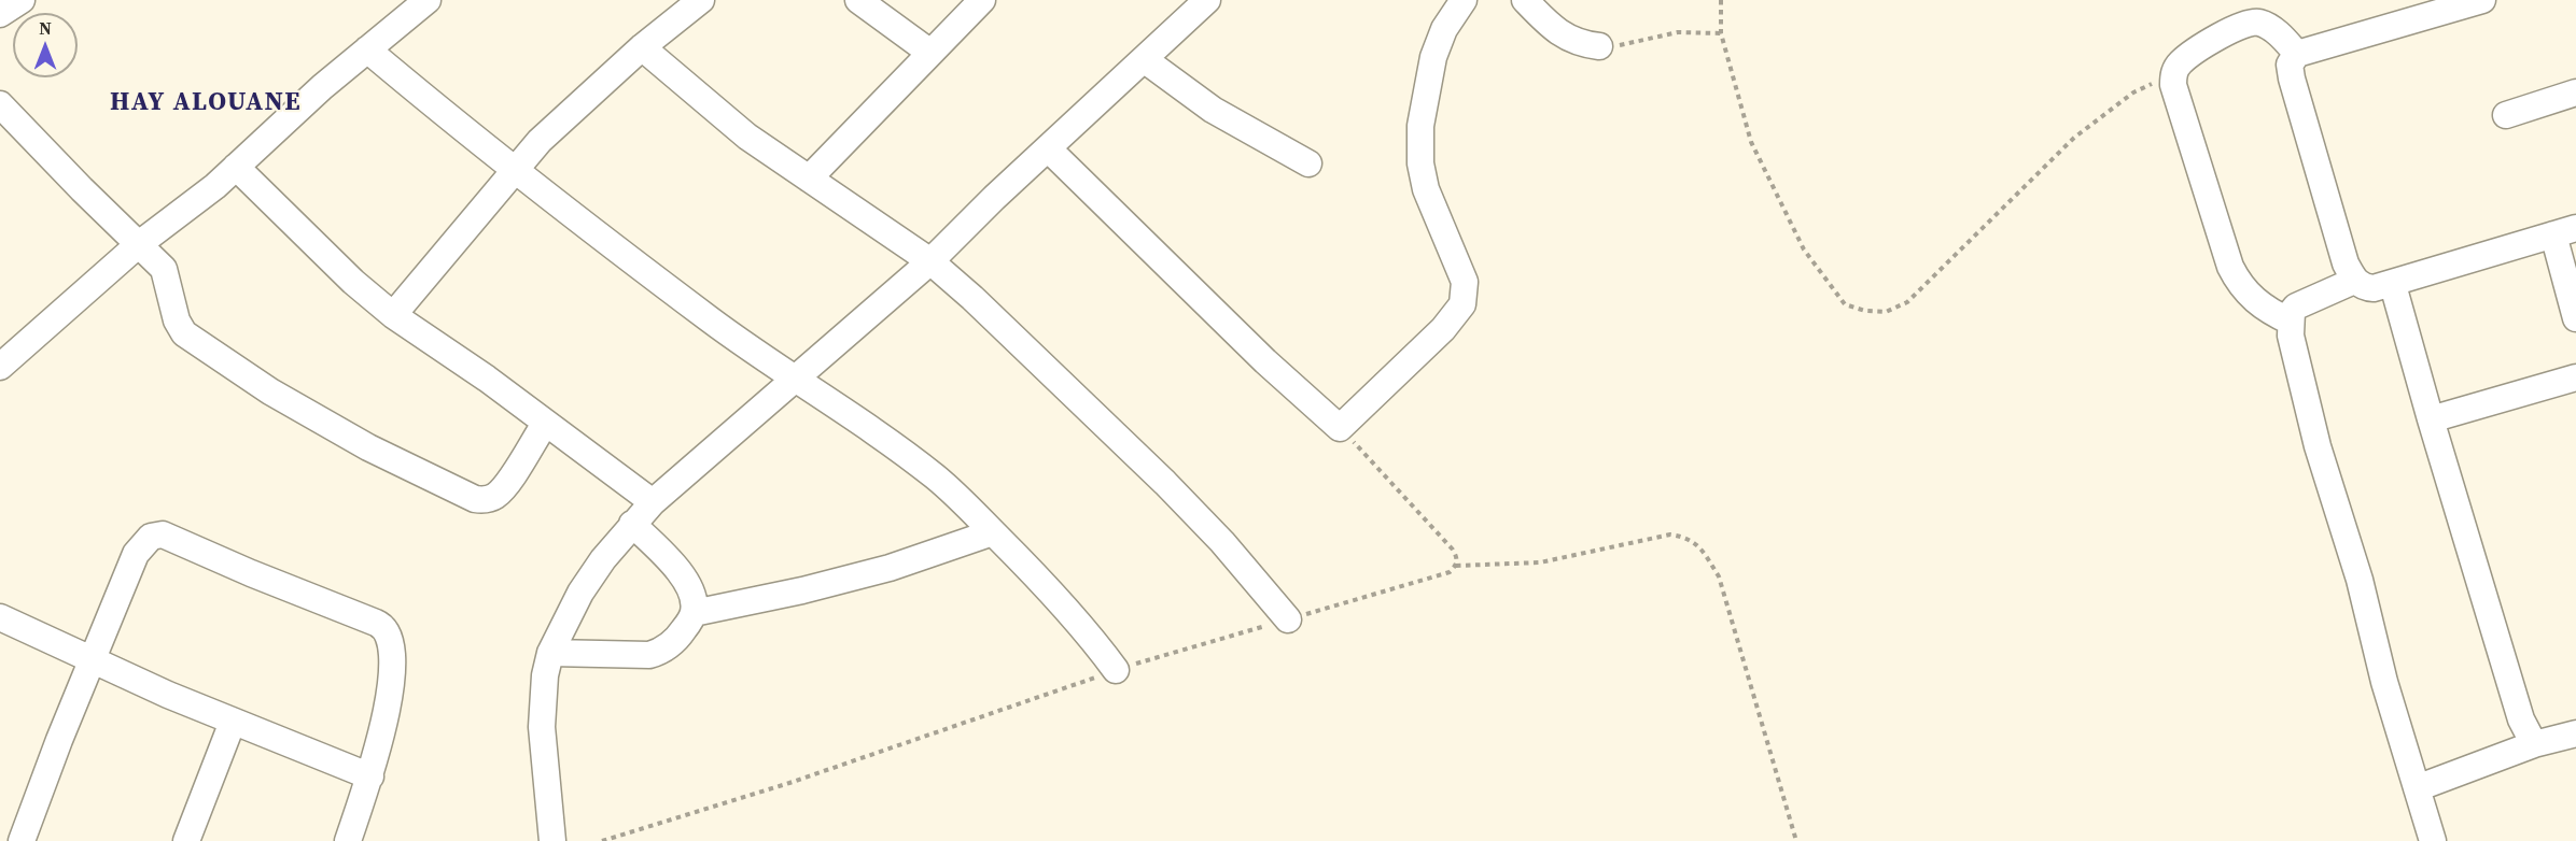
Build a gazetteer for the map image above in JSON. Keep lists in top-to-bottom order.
{
  "districts": ["HAY ALOUANE"],
  "north": "top"
}
